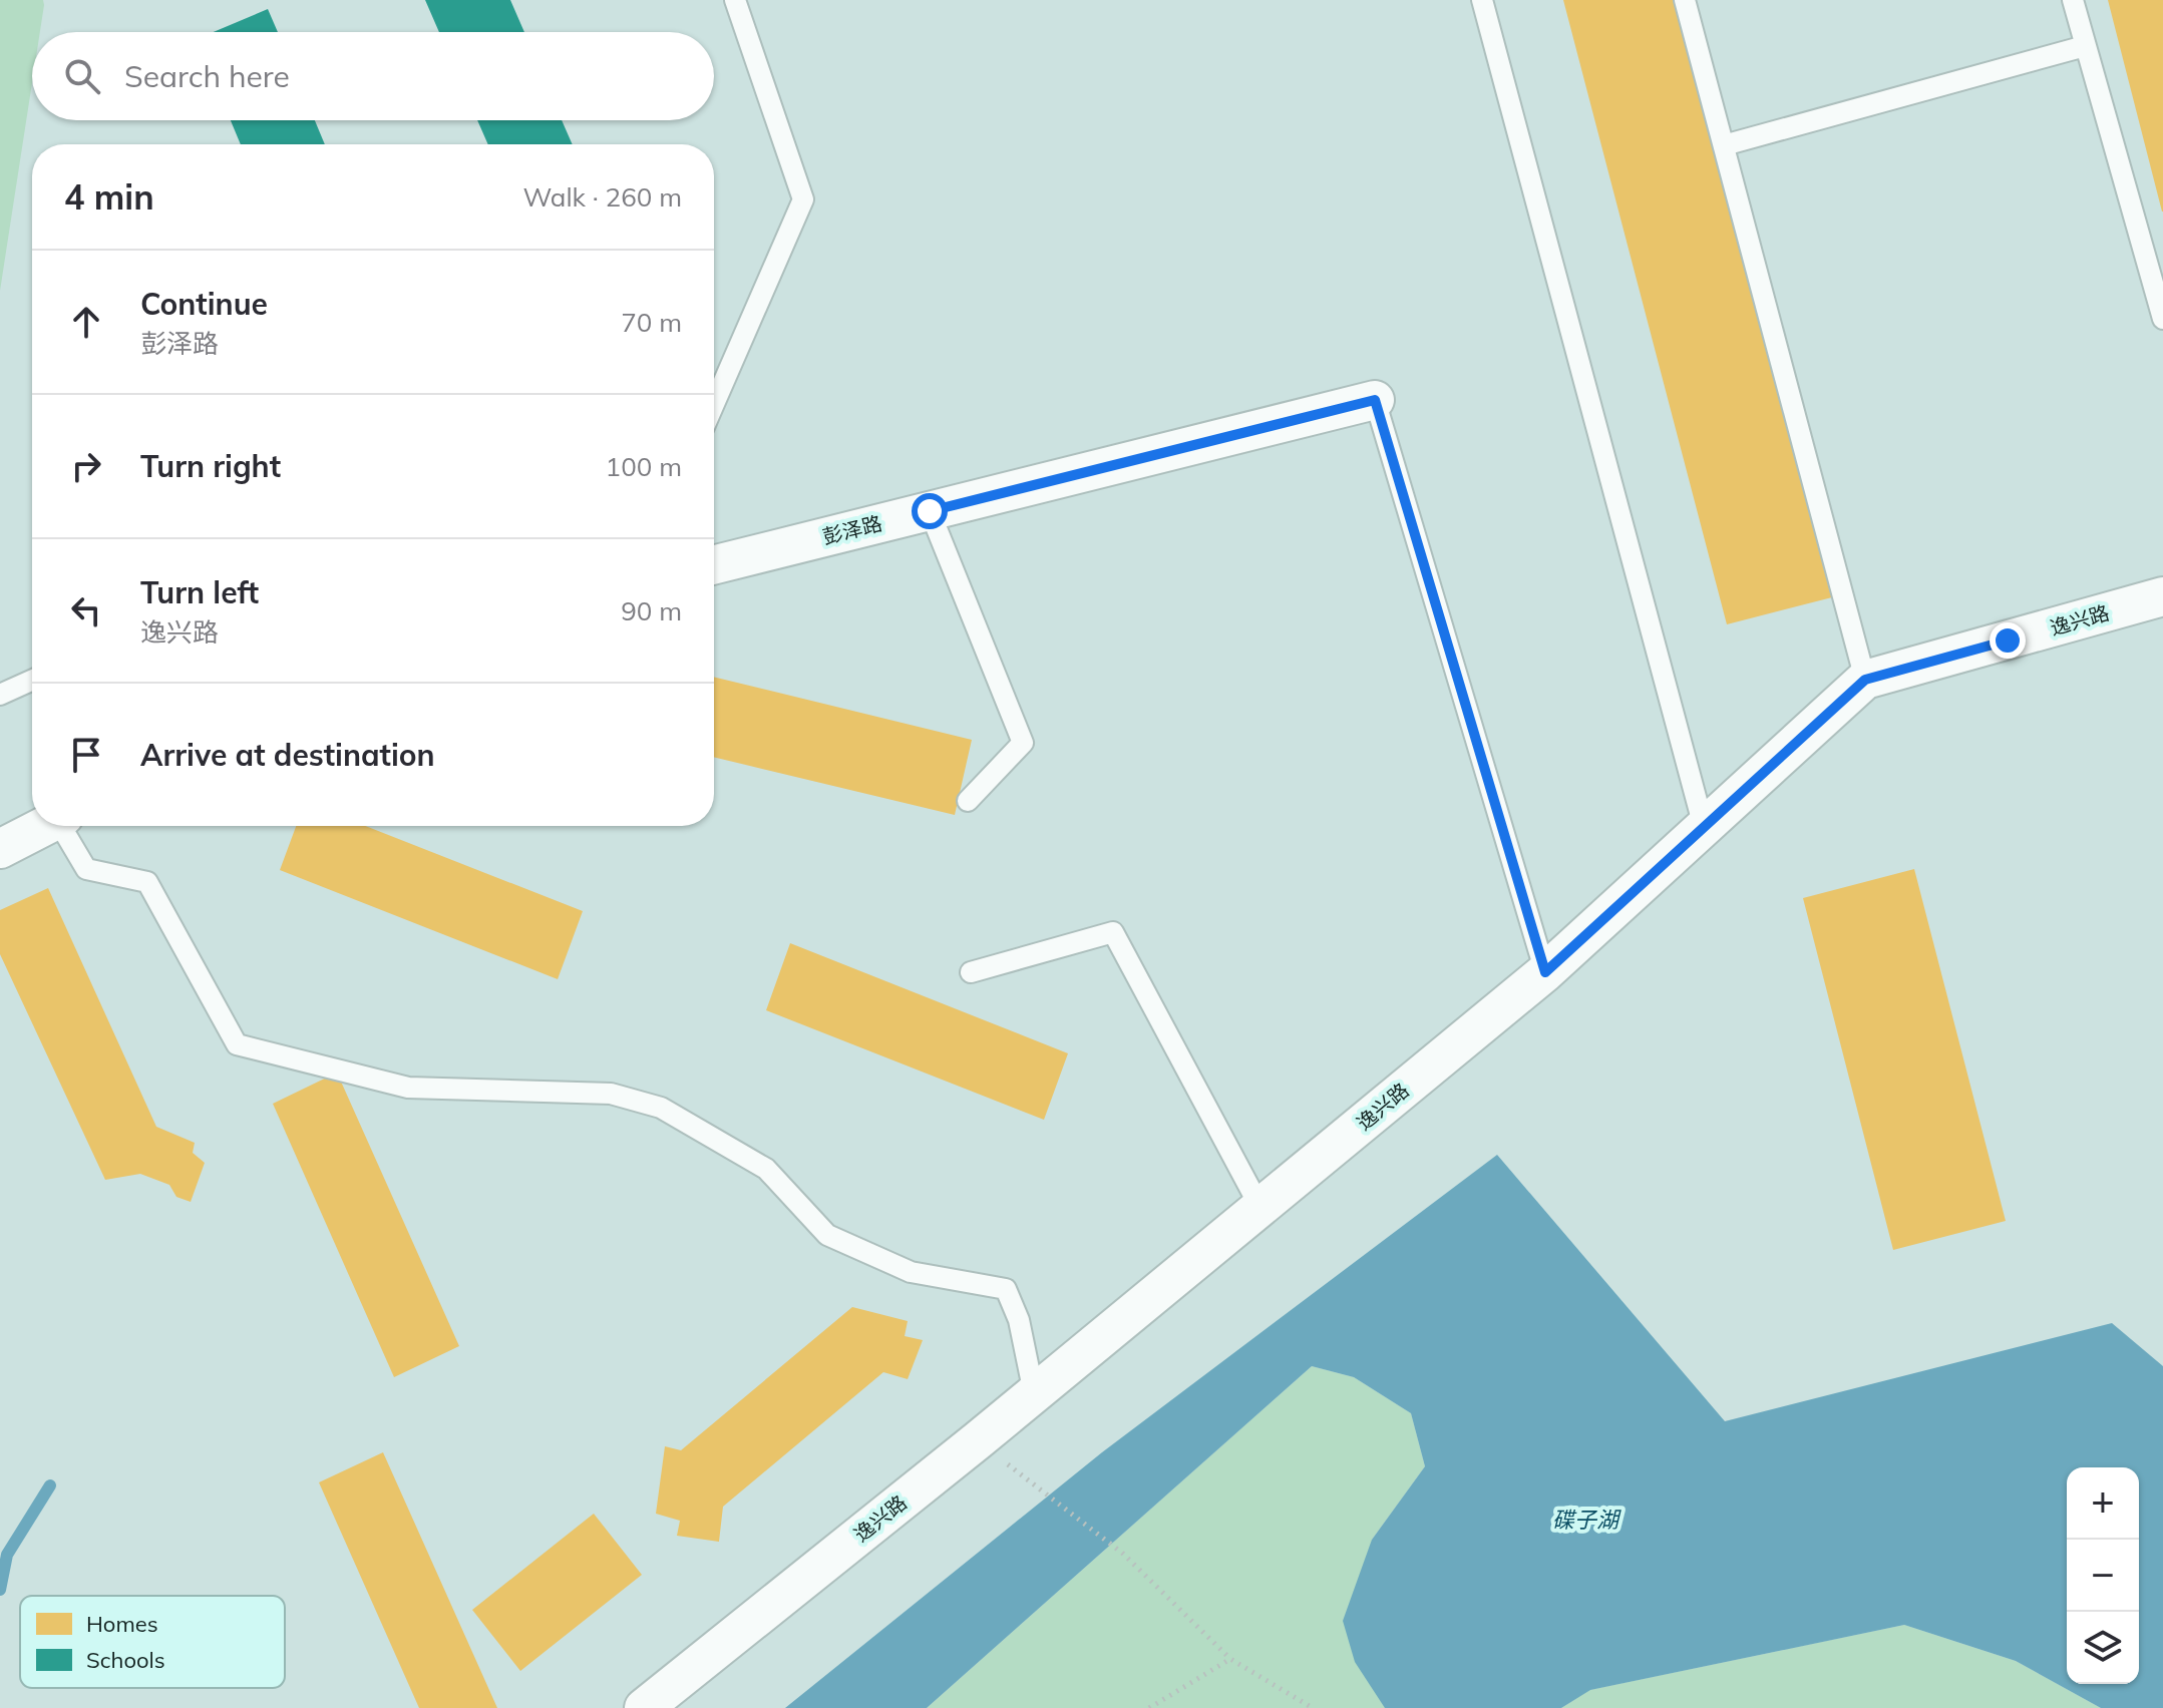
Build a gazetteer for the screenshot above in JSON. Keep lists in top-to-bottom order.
{
  "streets": {
    "street": ["彭泽路", "逸兴路"]
  },
  "water": ["碟子湖"],
  "legend": ["Homes", "Schools"],
  "page": {
    "search": "Search here",
    "heading": ["4 min", "Walk · 260 m"],
    "list": [
      ["Continue", "彭泽路", "70 m"],
      ["Turn right", "100 m"],
      ["Turn left", "逸兴路", "90 m"],
      "Arrive at destination"
    ],
    "map_buttons": ["+", "−"]
  }
}
